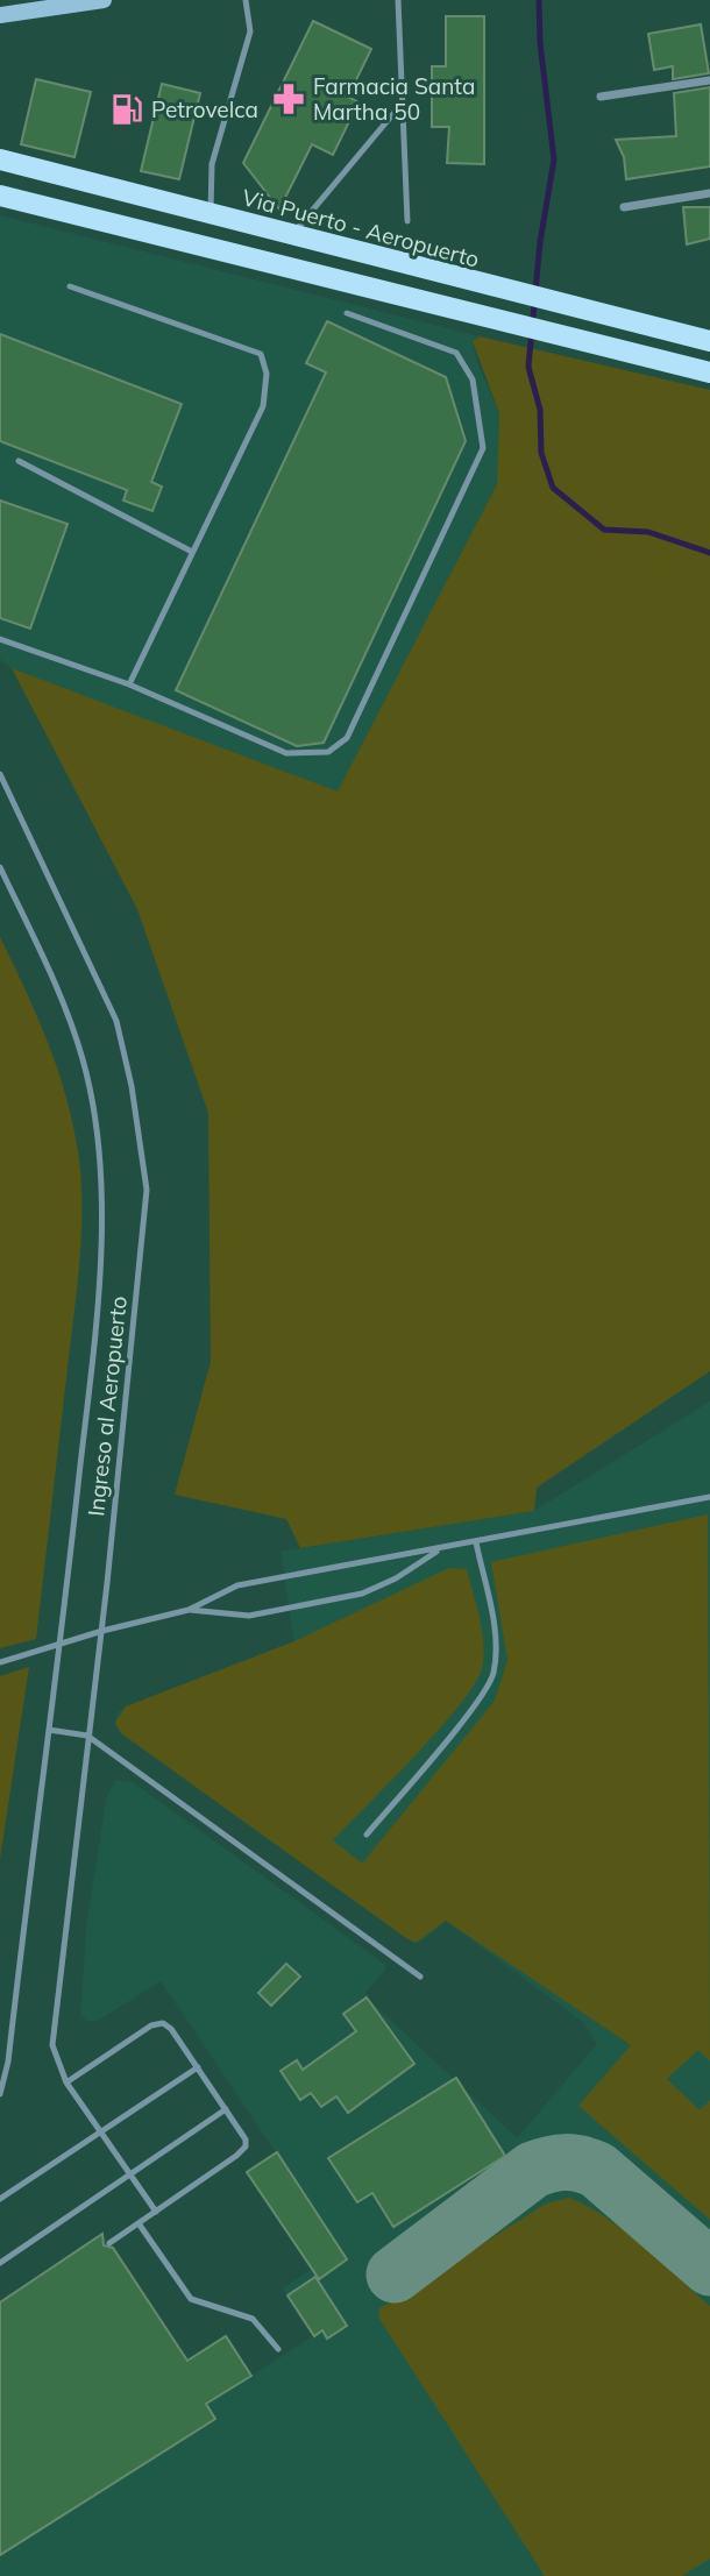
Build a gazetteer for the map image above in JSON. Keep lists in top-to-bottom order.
{
  "streets": {
    "main road": ["Via Puerto - Aeropuerto"],
    "lane": ["Ingreso al Aeropuerto"]
  },
  "places": {
    "pharmacy": ["Farmacia Santa Martha 50"],
    "fuel station": ["Petrovelca"]
  }
}
